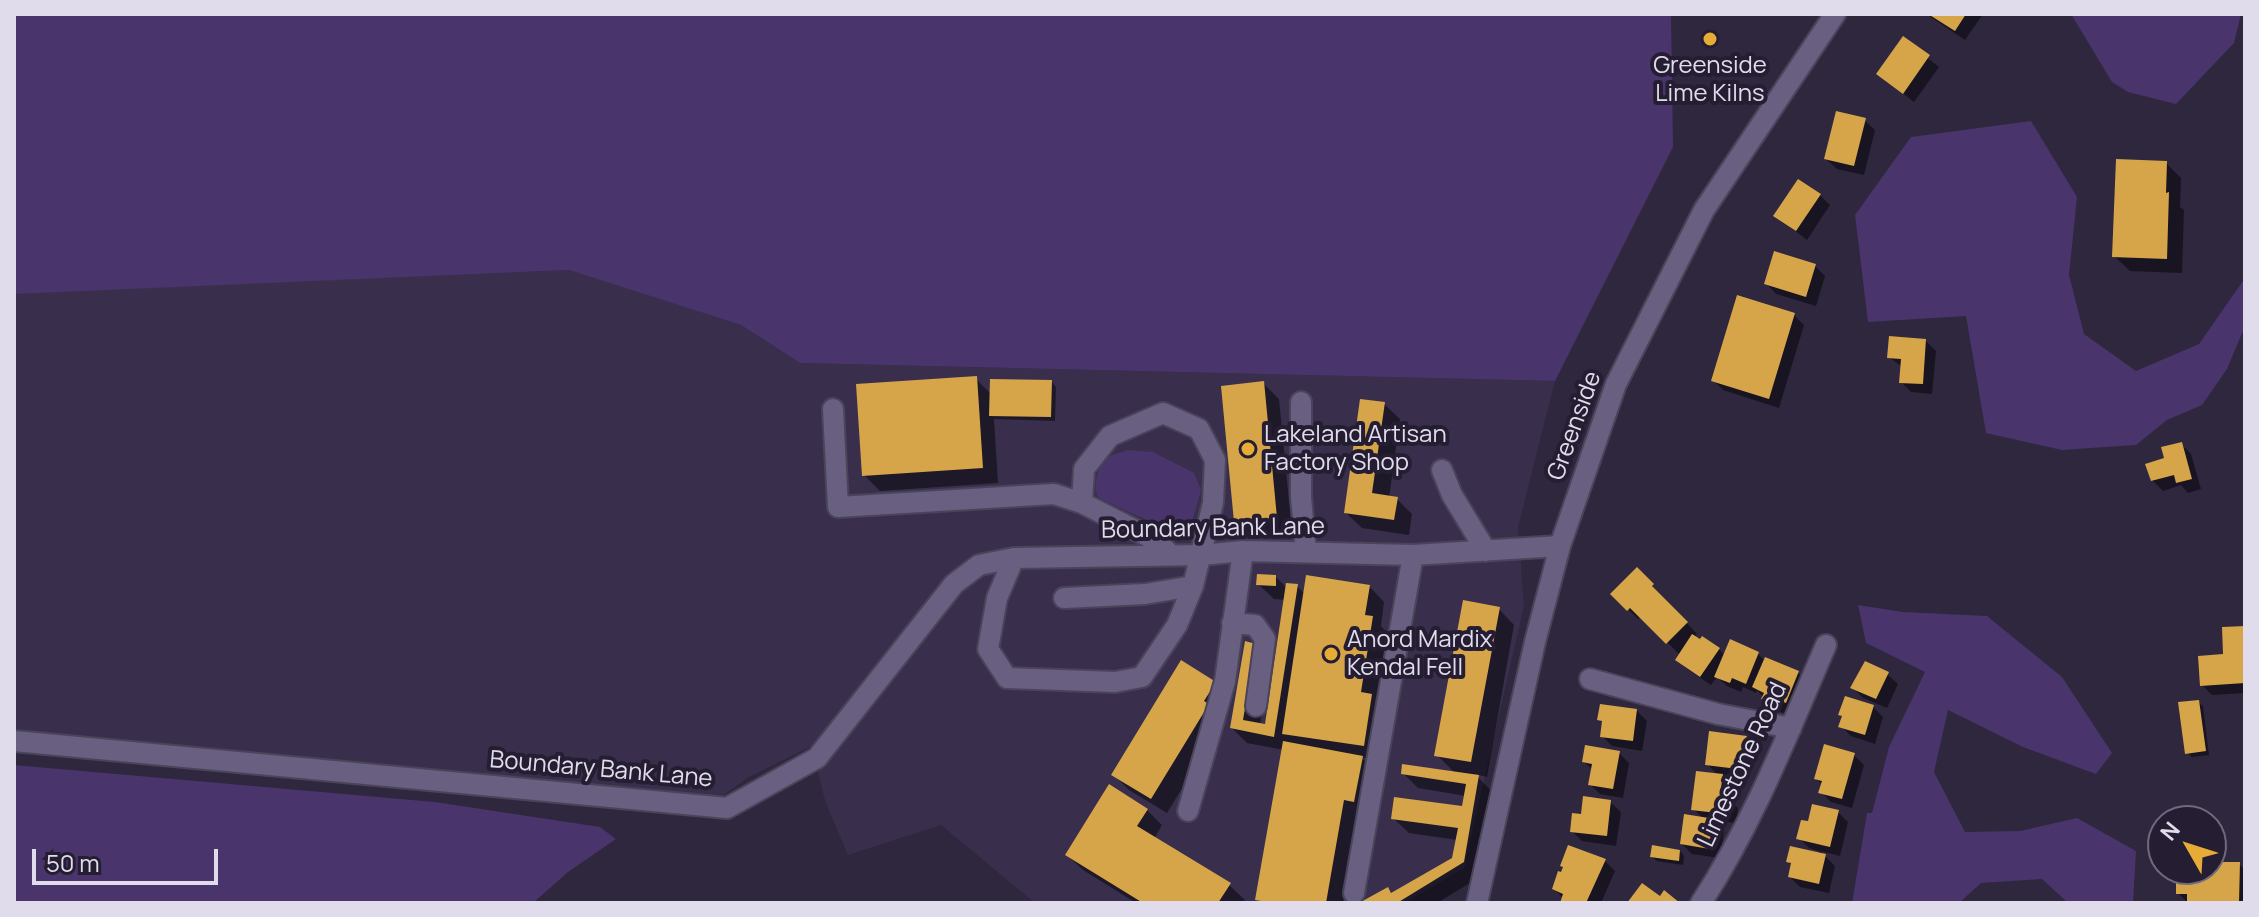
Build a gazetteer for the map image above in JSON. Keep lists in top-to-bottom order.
{
  "streets": {
    "street": ["Greenside", "Boundary Bank Lane", "Limestone Road"]
  },
  "crossings": [
    ["Greenside", "Boundary Bank Lane"]
  ],
  "places": ["Greenside Lime Kilns", "Lakeland Artisan Factory Shop", "Anord Mardix Kendal Fell"],
  "scale_bar": "50 m",
  "north": "top left"
}
